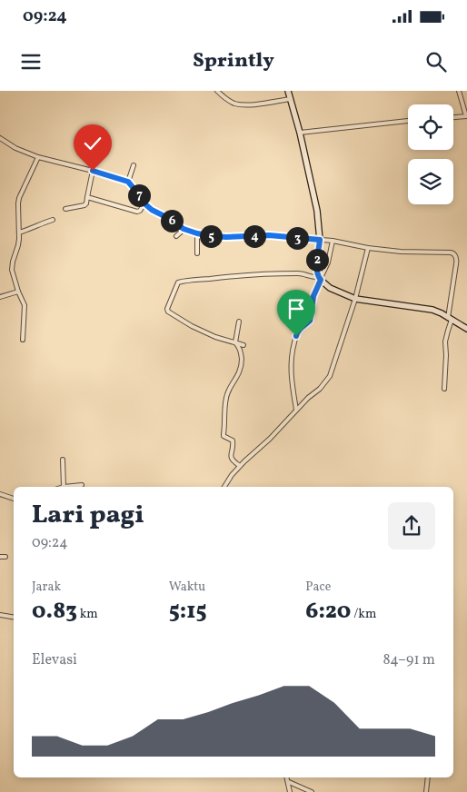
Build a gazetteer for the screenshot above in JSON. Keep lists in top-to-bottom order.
{
  "page": {
    "status": "09:24",
    "header": "Sprintly",
    "pins": [
      "7",
      "6",
      "4",
      "5",
      "3",
      "2"
    ],
    "heading": ["Lari pagi", "09:24"],
    "stats": [
      ["Jarak", "0.83 km"],
      ["Waktu", "5:15"],
      ["Pace", "6:20 /km"]
    ],
    "chart": ["Elevasi", "84–91 m"]
  }
}
